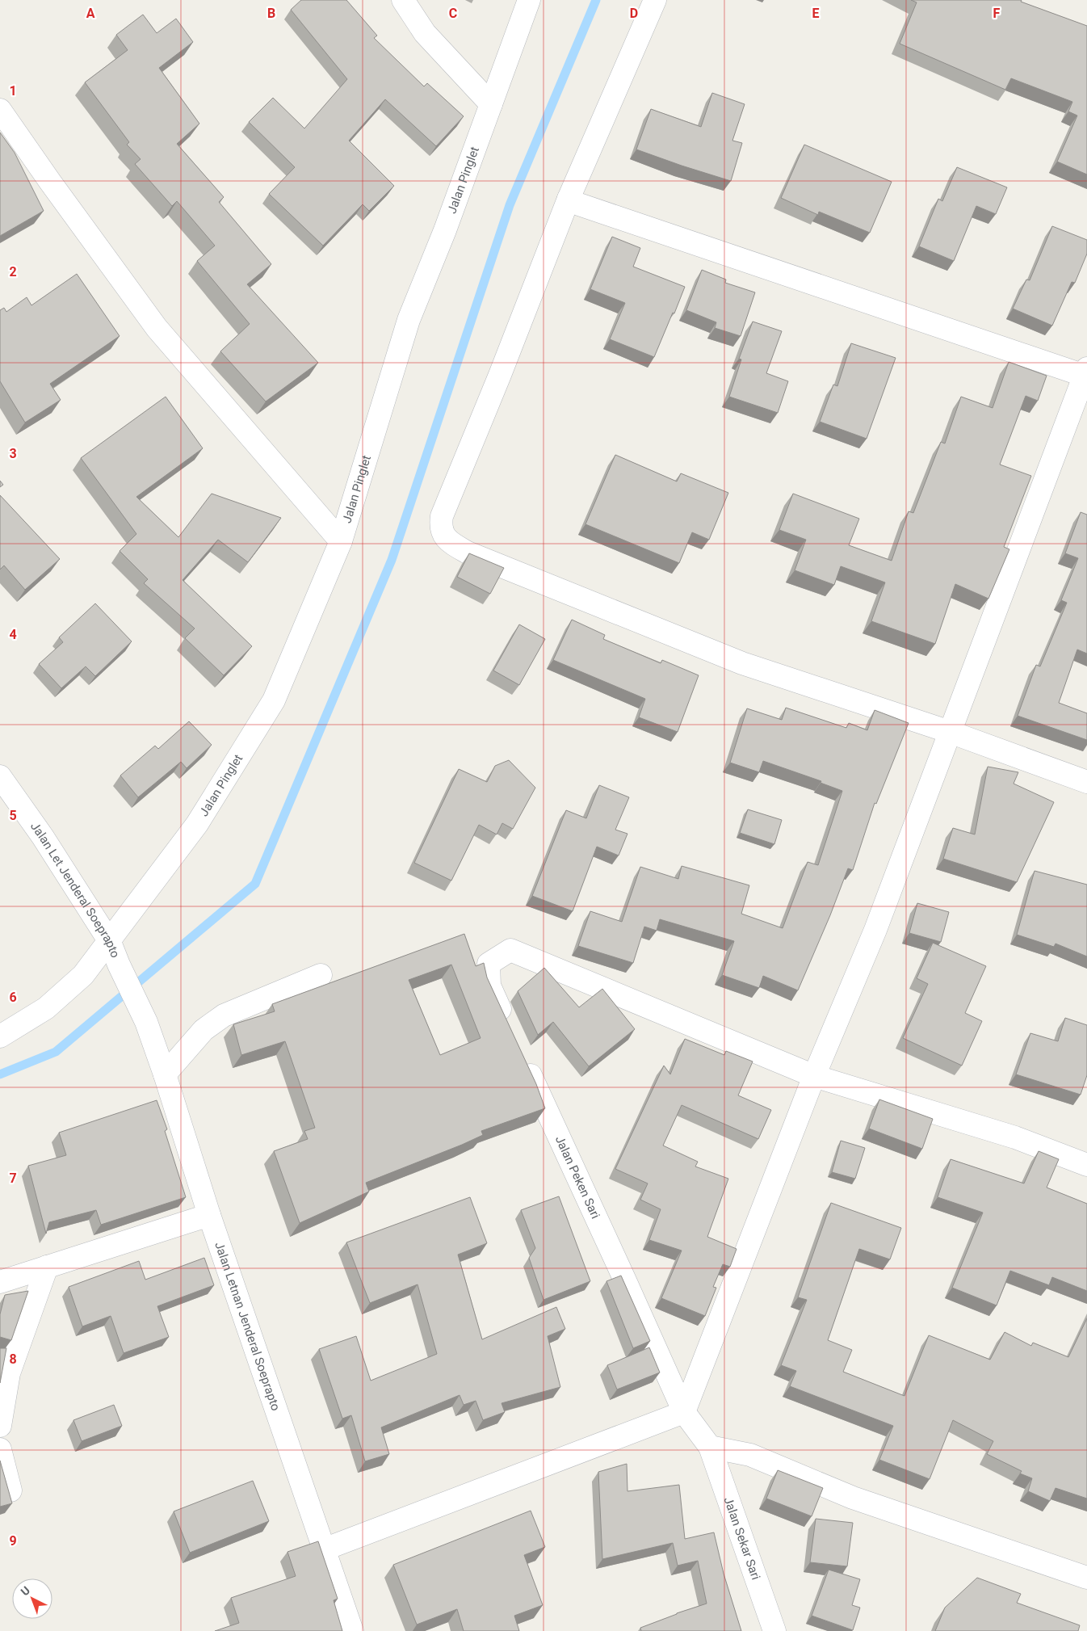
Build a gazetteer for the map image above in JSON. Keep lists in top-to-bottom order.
{
  "streets": {
    "street": [
      "Jalan Pinglet",
      "Jalan Let Jenderal Soeprapto",
      "Jalan Peken Sari",
      "Jalan Letnan Jenderal Soeprapto",
      "Jalan Sekar Sari"
    ]
  },
  "crossings": [
    ["Jalan Pinglet", "Jalan Let Jenderal Soeprapto"],
    ["Jalan Let Jenderal Soeprapto", "Jalan Letnan Jenderal Soeprapto"],
    ["Jalan Peken Sari", "Jalan Sekar Sari"]
  ],
  "north": "top left",
  "grid": {
    "columns": [
      "A",
      "B",
      "C",
      "D",
      "E",
      "F"
    ],
    "rows": [
      "1",
      "2",
      "3",
      "4",
      "5",
      "6",
      "7",
      "8",
      "9"
    ]
  }
}
